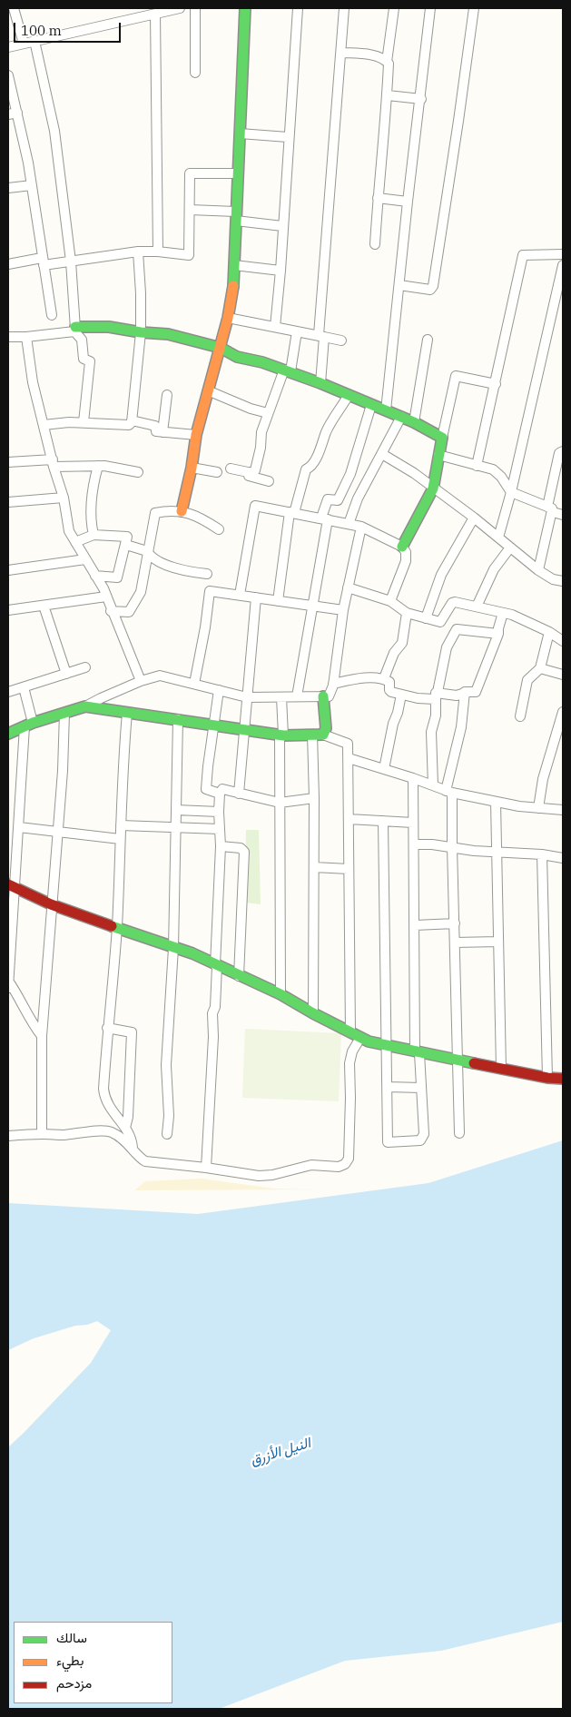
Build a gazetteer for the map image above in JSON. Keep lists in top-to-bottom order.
{
  "water": ["النيل الأزرق"],
  "legend": ["سالك", "بطيء", "مزدحم"],
  "scale_bar": "100 m"
}
